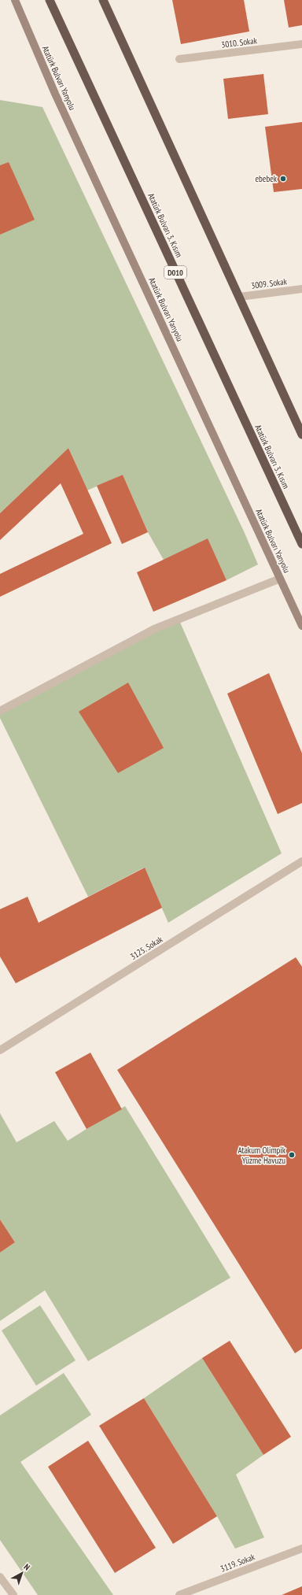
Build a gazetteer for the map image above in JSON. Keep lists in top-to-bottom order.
{
  "streets": {
    "highway": ["Atatürk Bulvarı 3. Kısım", "D010"],
    "main road": ["Atatürk Bulvarı Yanyolu"],
    "street": [
      "3010. Sokak",
      "3009. Sokak",
      "3125. Sokak",
      "3119. Sokak"
    ]
  },
  "places": ["ebebek", "Atakum Olimpik Yüzme Havuzu"],
  "north": "top right"
}
